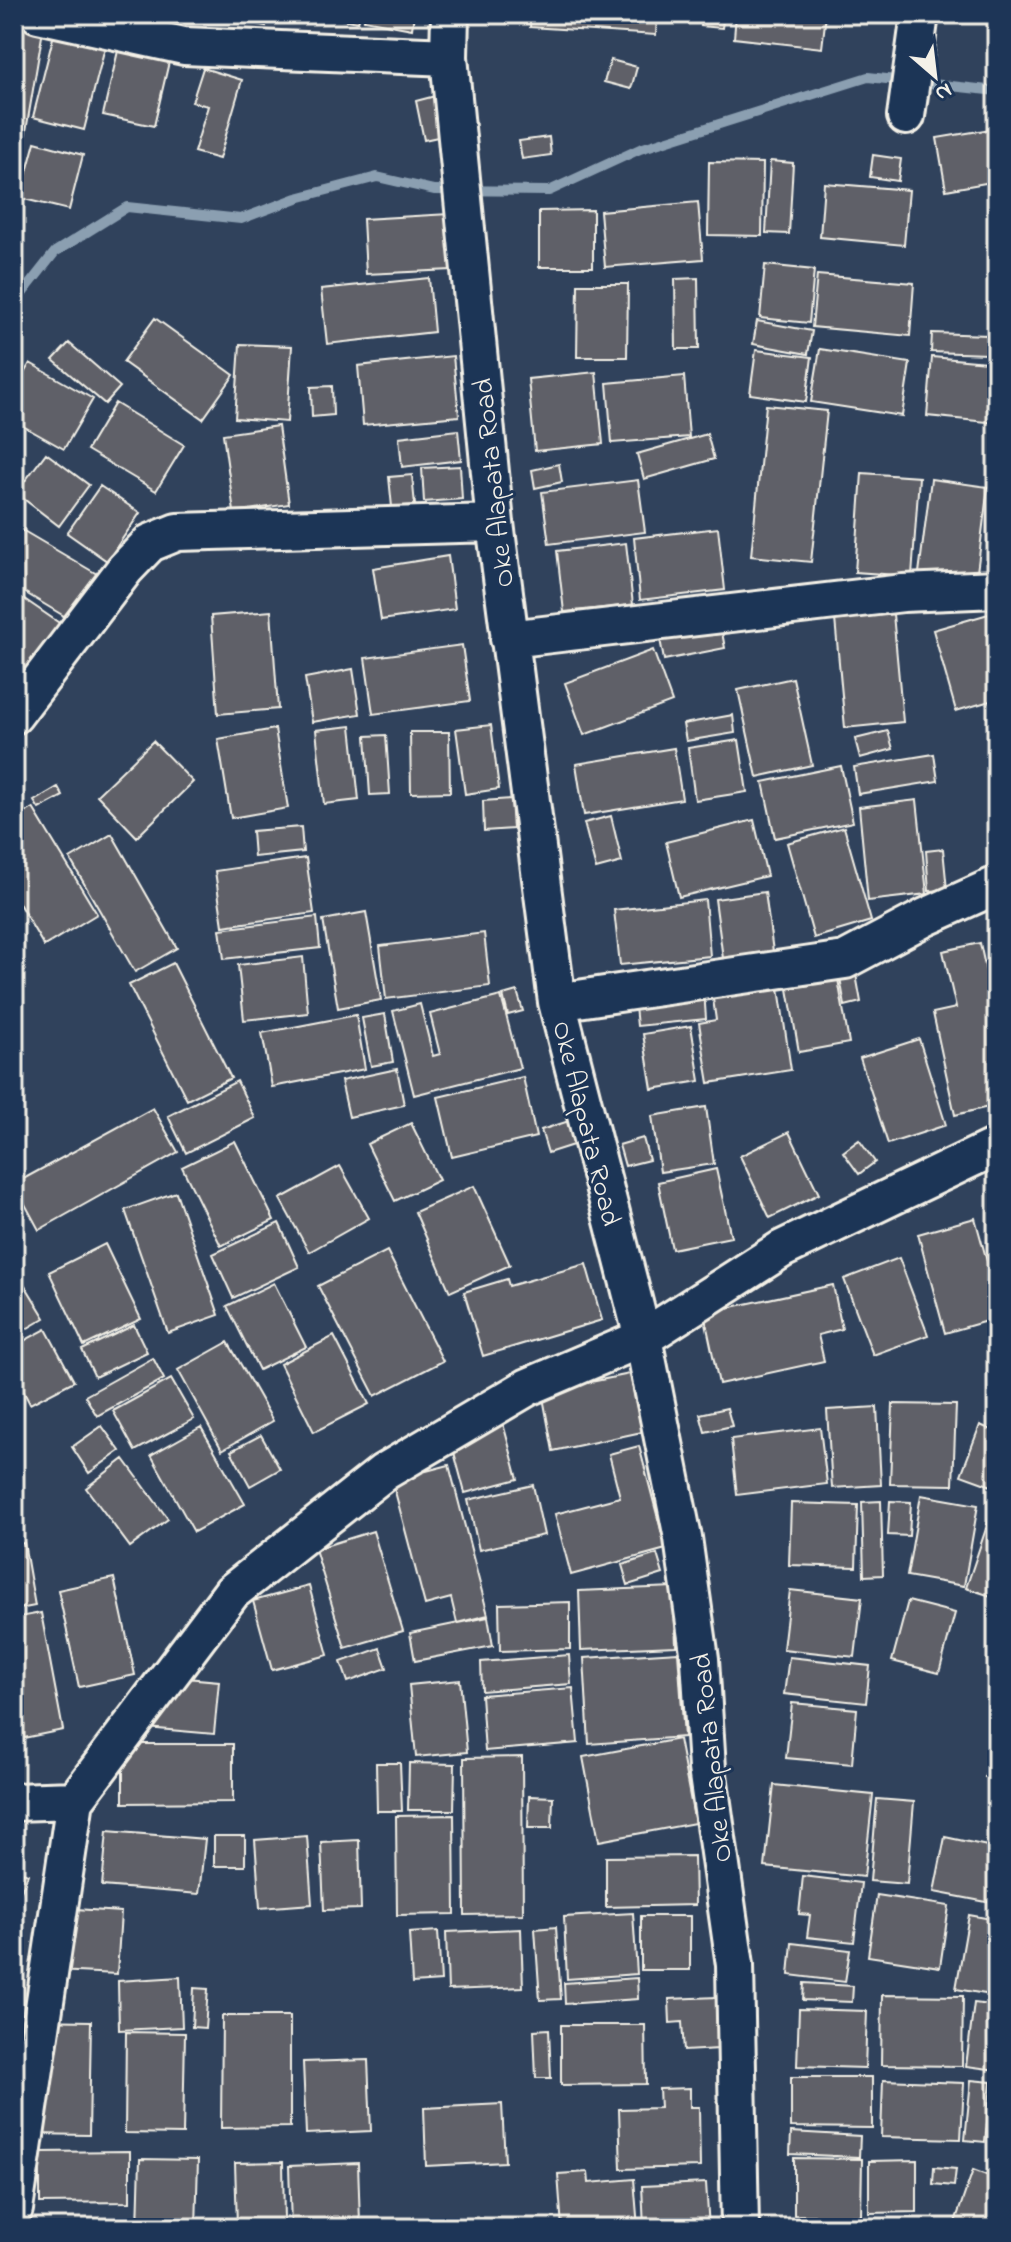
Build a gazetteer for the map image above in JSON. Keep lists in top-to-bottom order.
{
  "streets": {
    "street": ["Oke Alapata Road"]
  },
  "north": "bottom right"
}
